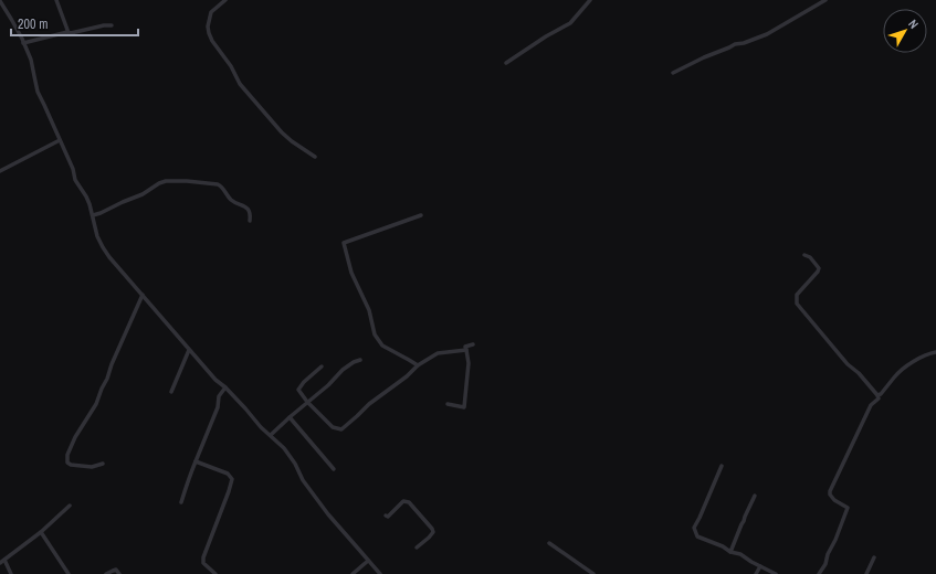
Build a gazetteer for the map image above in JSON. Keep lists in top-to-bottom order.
{
  "scale_bar": "200 m",
  "north": "top right"
}
